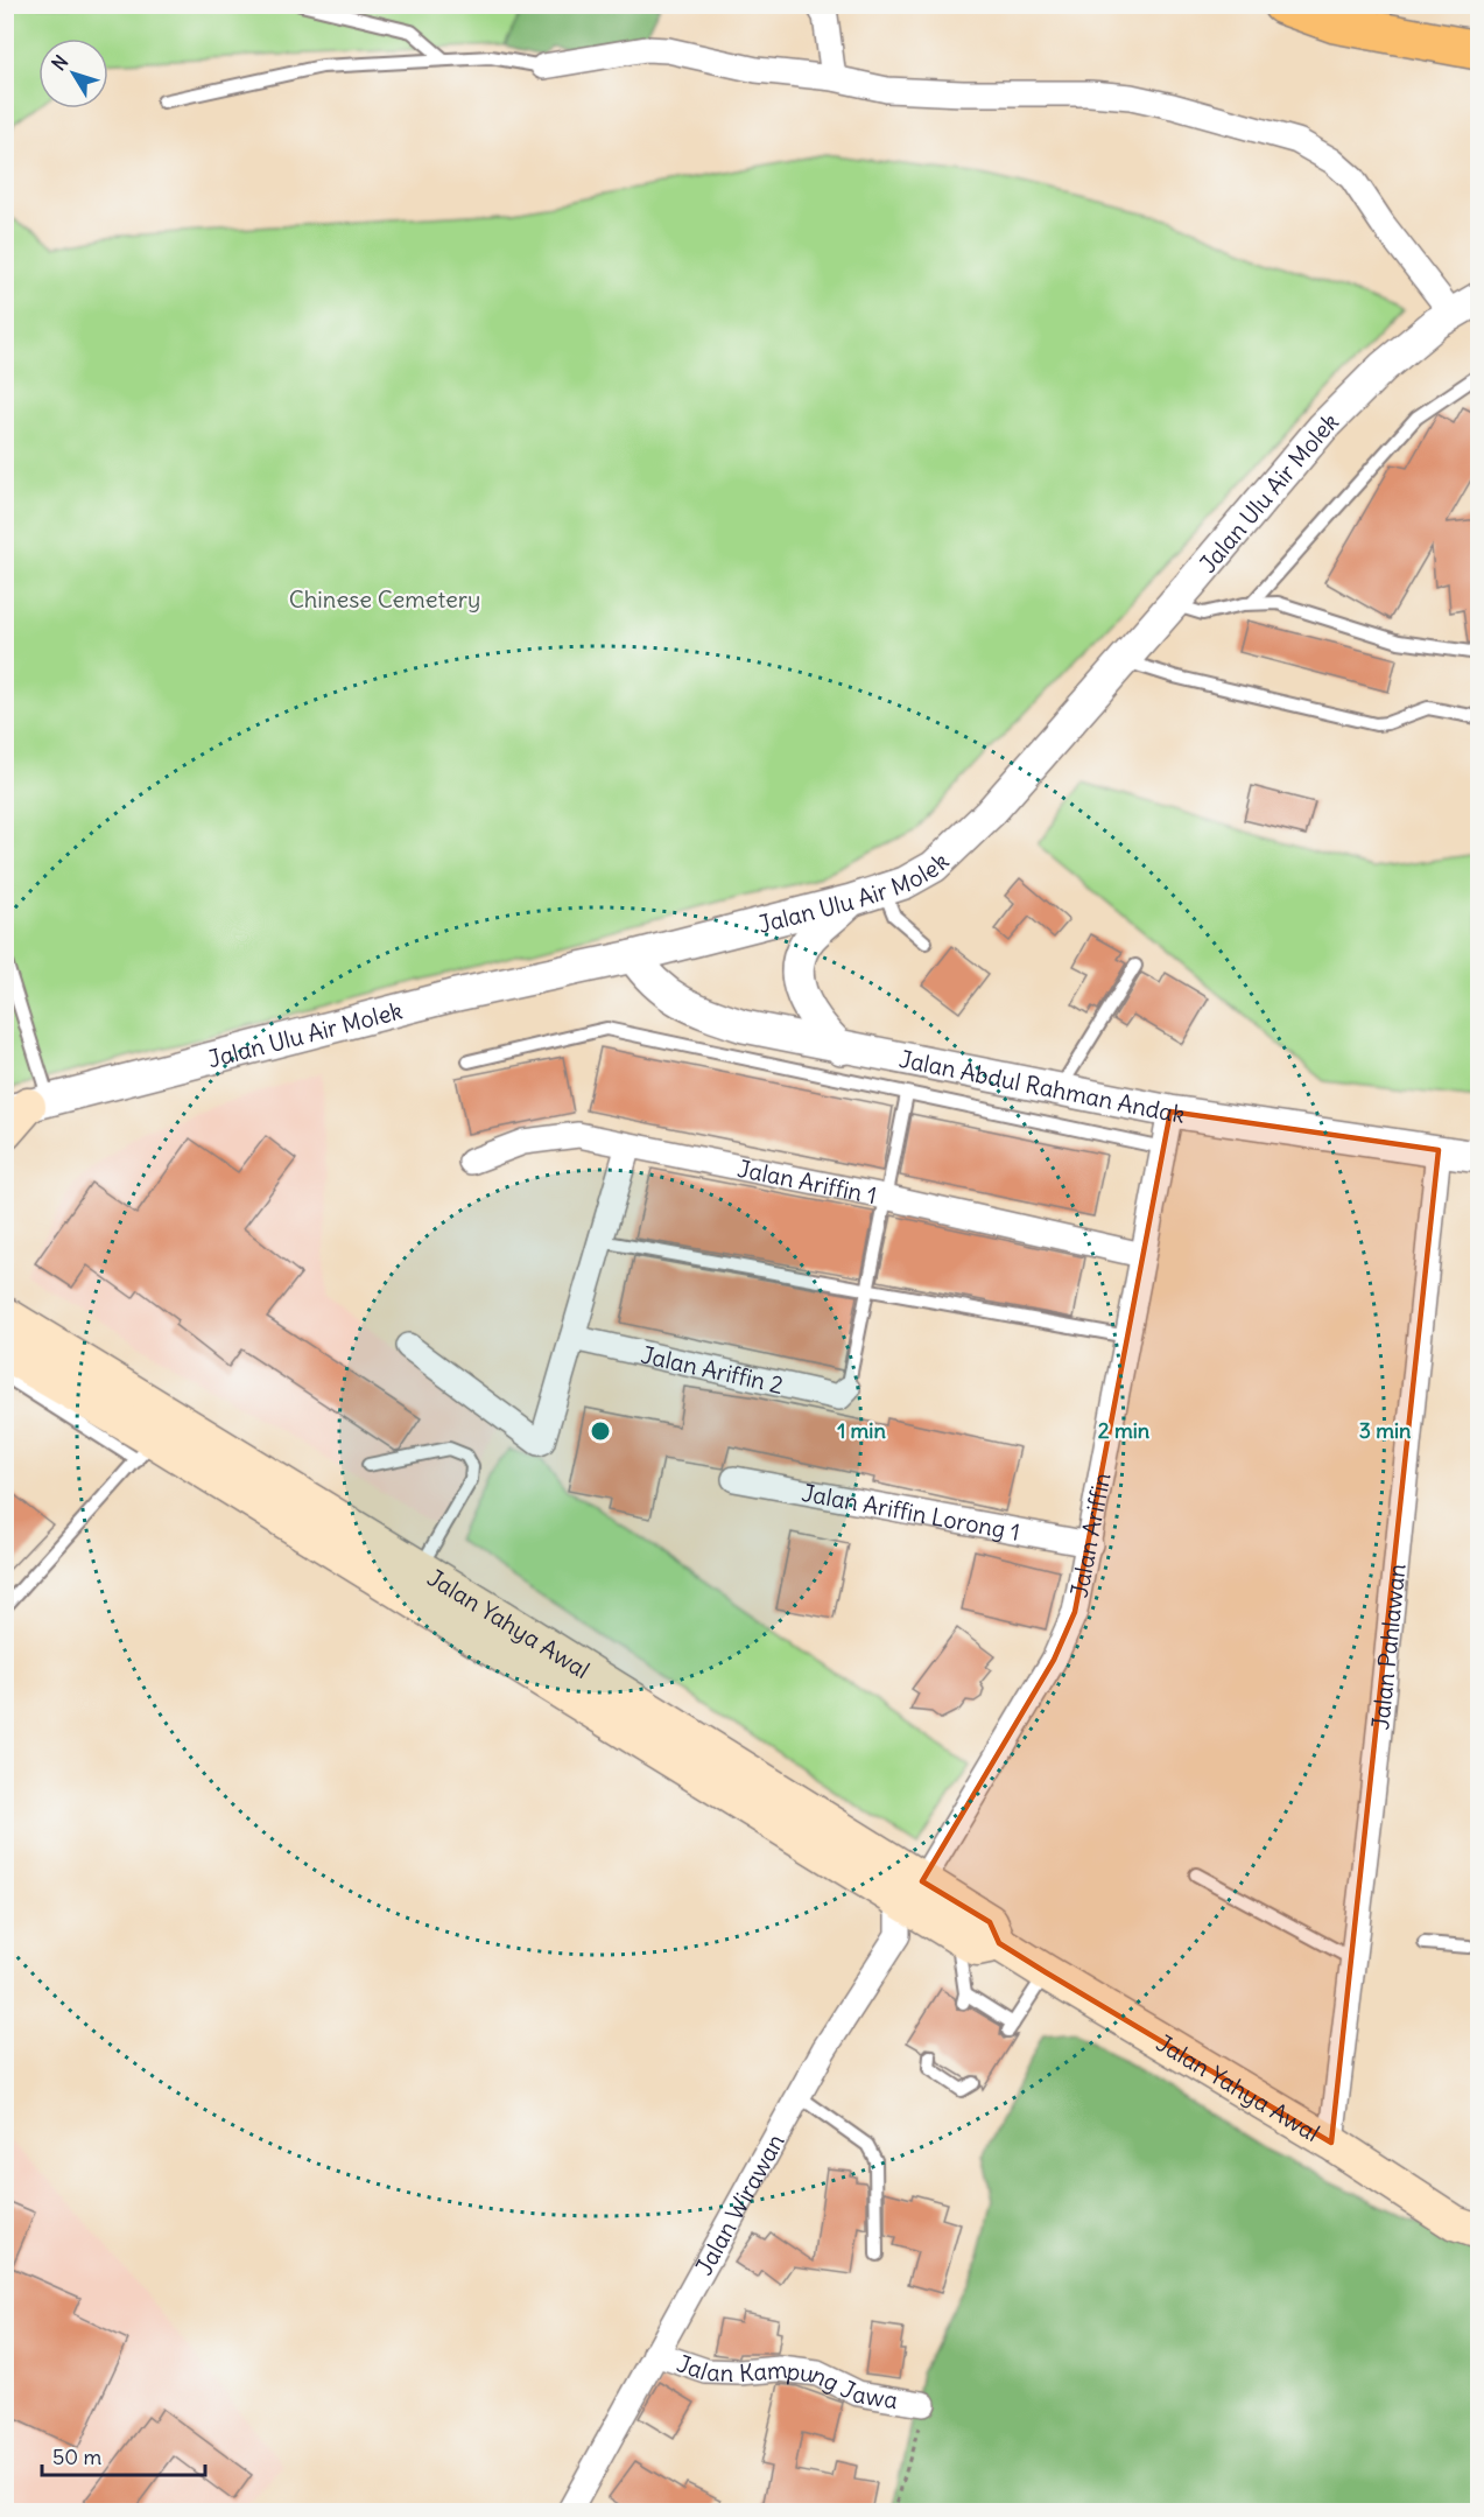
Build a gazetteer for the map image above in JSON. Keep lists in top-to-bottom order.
{
  "streets": {
    "main road": ["Jalan Yahya Awal"],
    "street": [
      "Jalan Ulu Air Molek",
      "Jalan Abdul Rahman Andak",
      "Jalan Ariffin 1",
      "Jalan Ariffin 2",
      "Jalan Ariffin Lorong 1",
      "Jalan Ariffin",
      "Jalan Pahlawan",
      "Jalan Wirawan",
      "Jalan Kampung Jawa"
    ]
  },
  "crossings": [
    ["Jalan Ulu Air Molek", "Jalan Abdul Rahman Andak"],
    ["Jalan Abdul Rahman Andak", "Jalan Ariffin"],
    ["Jalan Abdul Rahman Andak", "Jalan Pahlawan"],
    ["Jalan Ariffin 1", "Jalan Ariffin"],
    ["Jalan Ariffin Lorong 1", "Jalan Ariffin"],
    ["Jalan Ariffin", "Jalan Yahya Awal"],
    ["Jalan Yahya Awal", "Jalan Pahlawan"],
    ["Jalan Wirawan", "Jalan Kampung Jawa"]
  ],
  "parks": ["Chinese Cemetery"],
  "scale_bar": "50 m",
  "north": "top left",
  "rings": ["1 min", "2 min", "3 min"]
}
